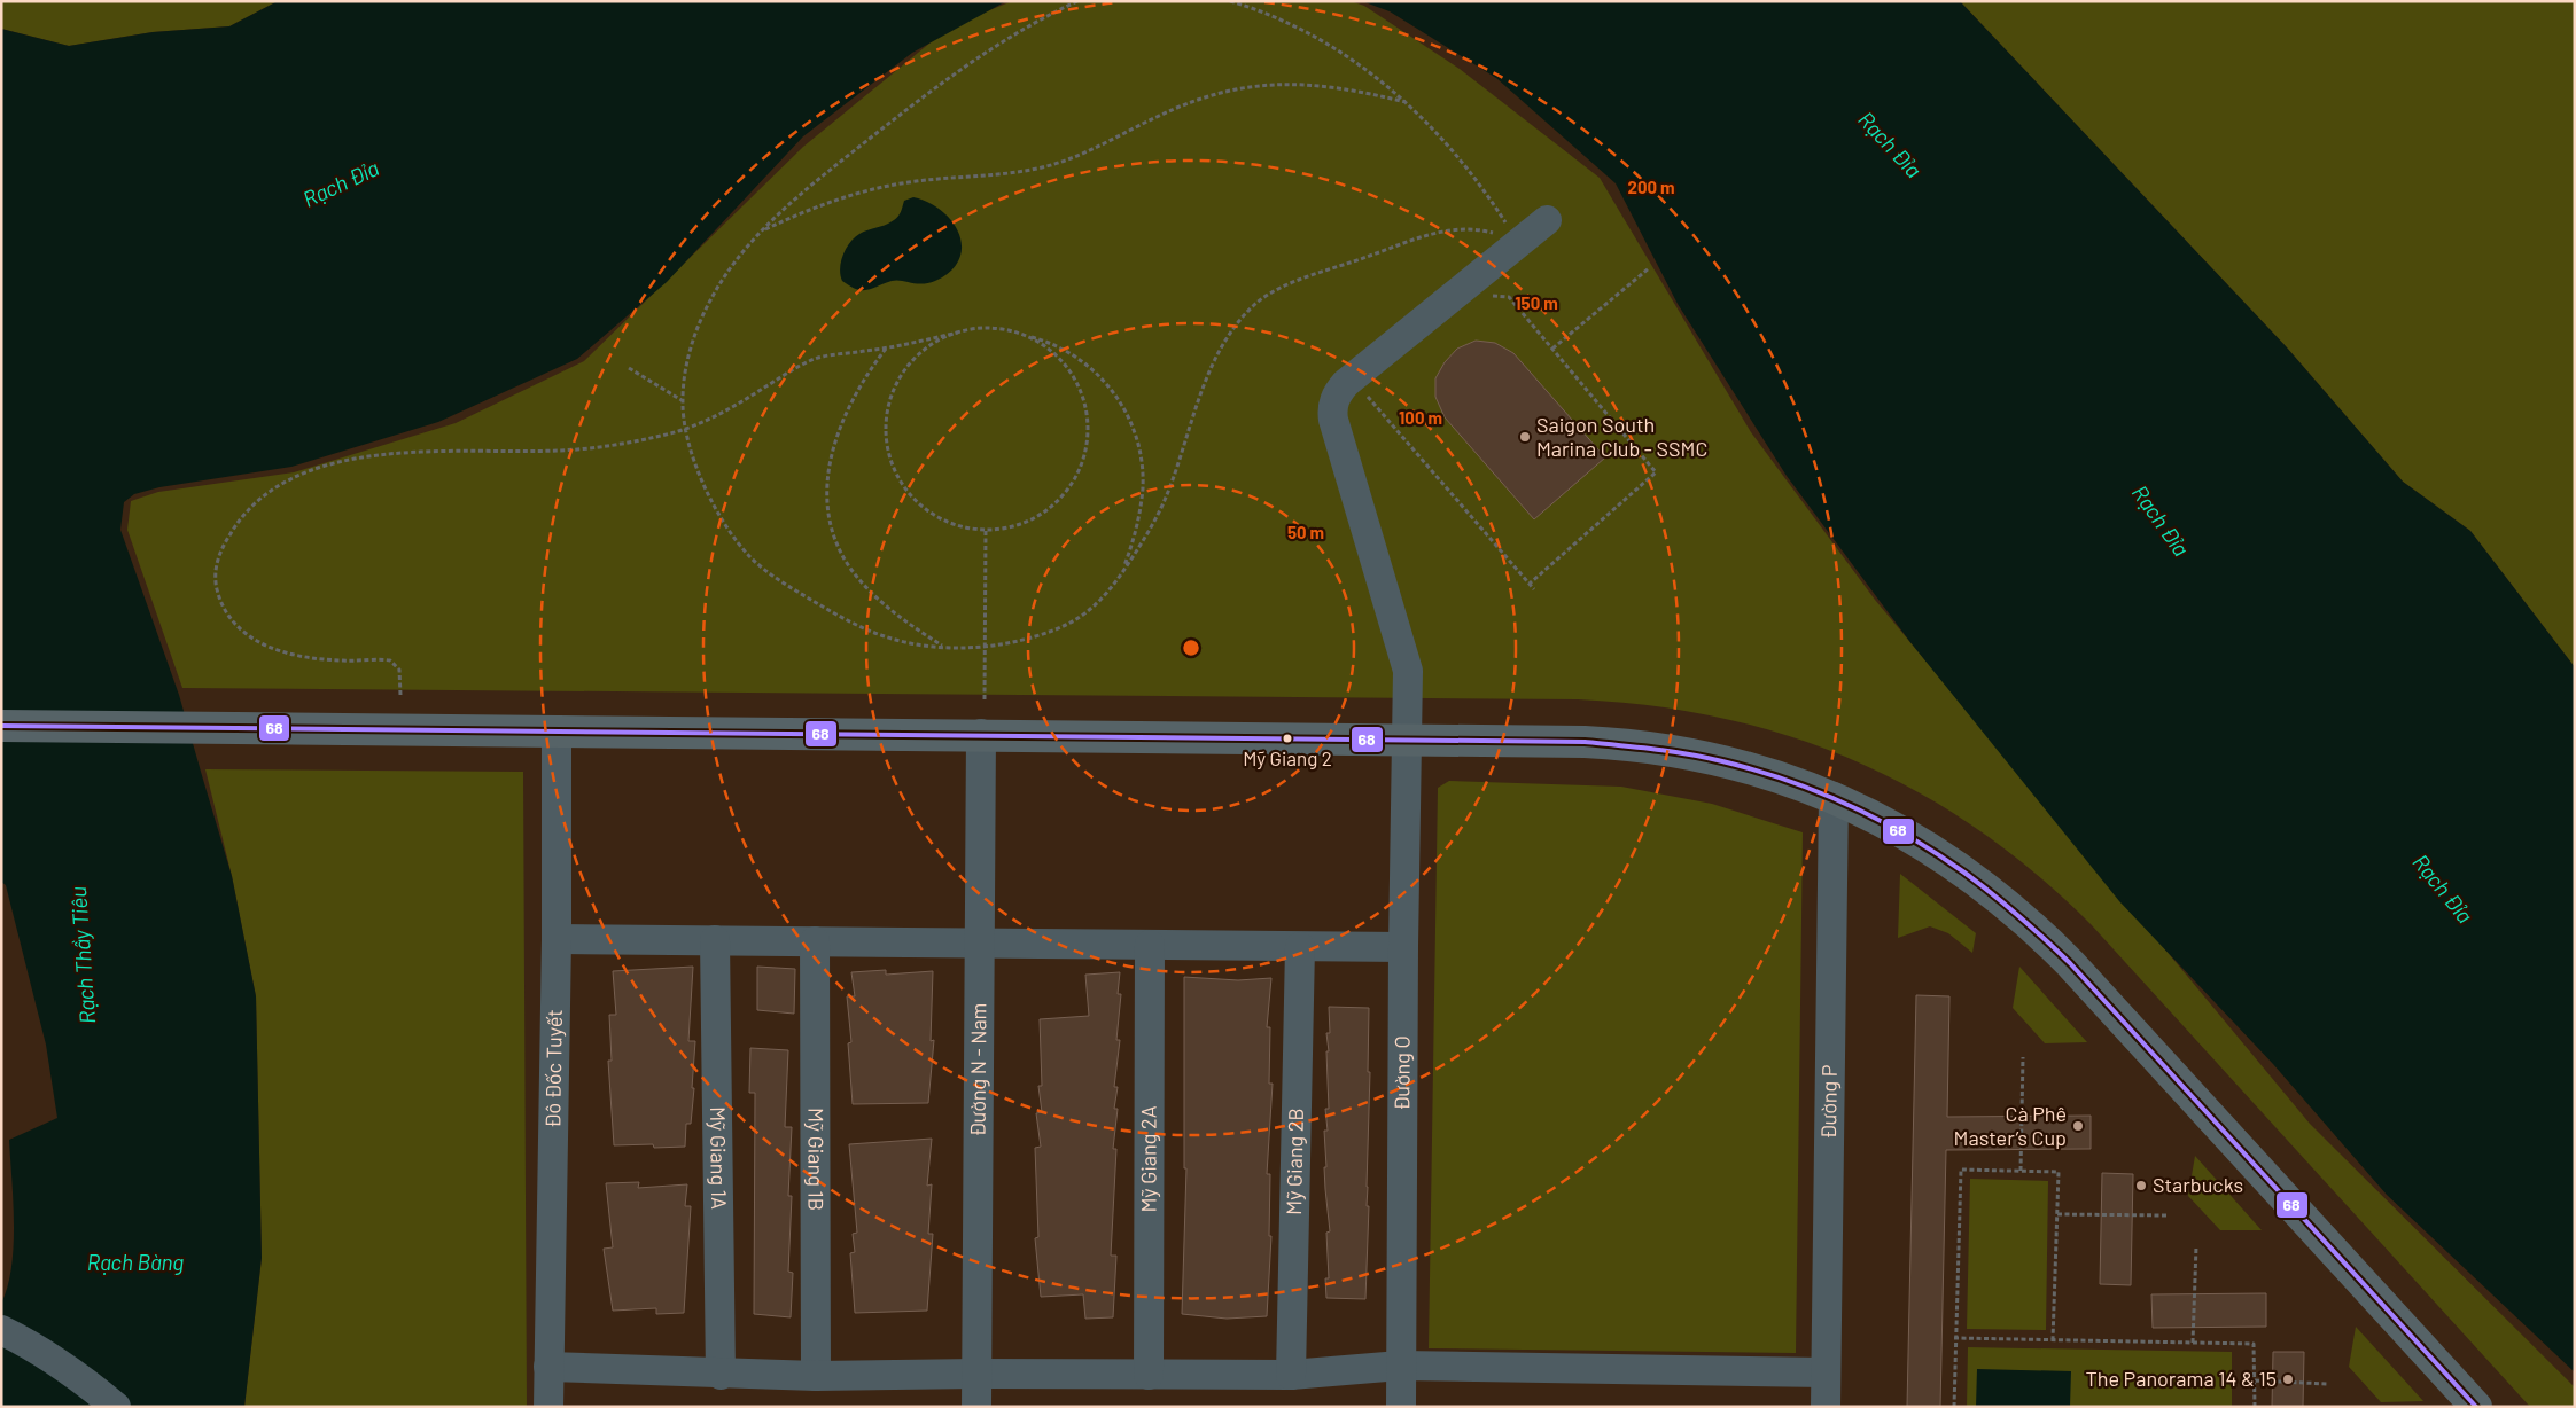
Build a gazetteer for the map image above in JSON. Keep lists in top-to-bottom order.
{
  "streets": {
    "street": [
      "Đô Đốc Tuyết",
      "Đường N - Nam",
      "Đường O",
      "Đường P",
      "Mỹ Giang 1A",
      "Mỹ Giang 1B",
      "Mỹ Giang 2A",
      "Mỹ Giang 2B"
    ]
  },
  "water": ["Rạch Đỉa", "Rạch Thầy Tiêu", "Rạch Bàng"],
  "places": [
    "Saigon South Marina Club - SSMC",
    "Mỹ Giang 2",
    "Cà Phê Master’s Cup",
    "Starbucks",
    "The Panorama 14 & 15"
  ],
  "lines": ["transit line 68"],
  "rings": [
    "200 m",
    "150 m",
    "100 m",
    "50 m"
  ]
}
